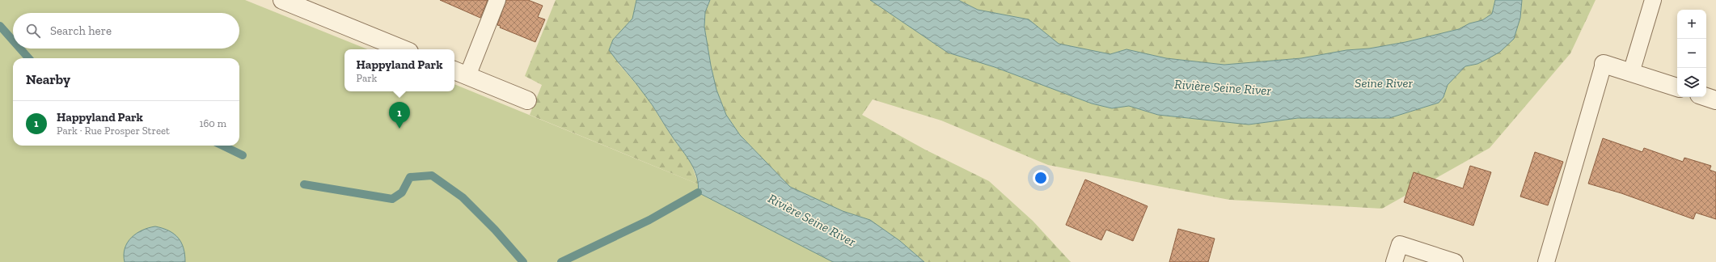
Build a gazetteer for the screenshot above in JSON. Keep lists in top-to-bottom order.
{
  "water": ["Seine River", "Rivière Seine River"],
  "page": {
    "map_buttons": ["+", "−"],
    "search": "Search here",
    "popup": ["Happyland Park", "Park"],
    "heading": "Nearby",
    "list": [
      {
        "mark": "1",
        "name": "Happyland Park",
        "note": "Park · Rue Prosper Street",
        "value": "160 m"
      }
    ],
    "pins": "1"
  }
}
